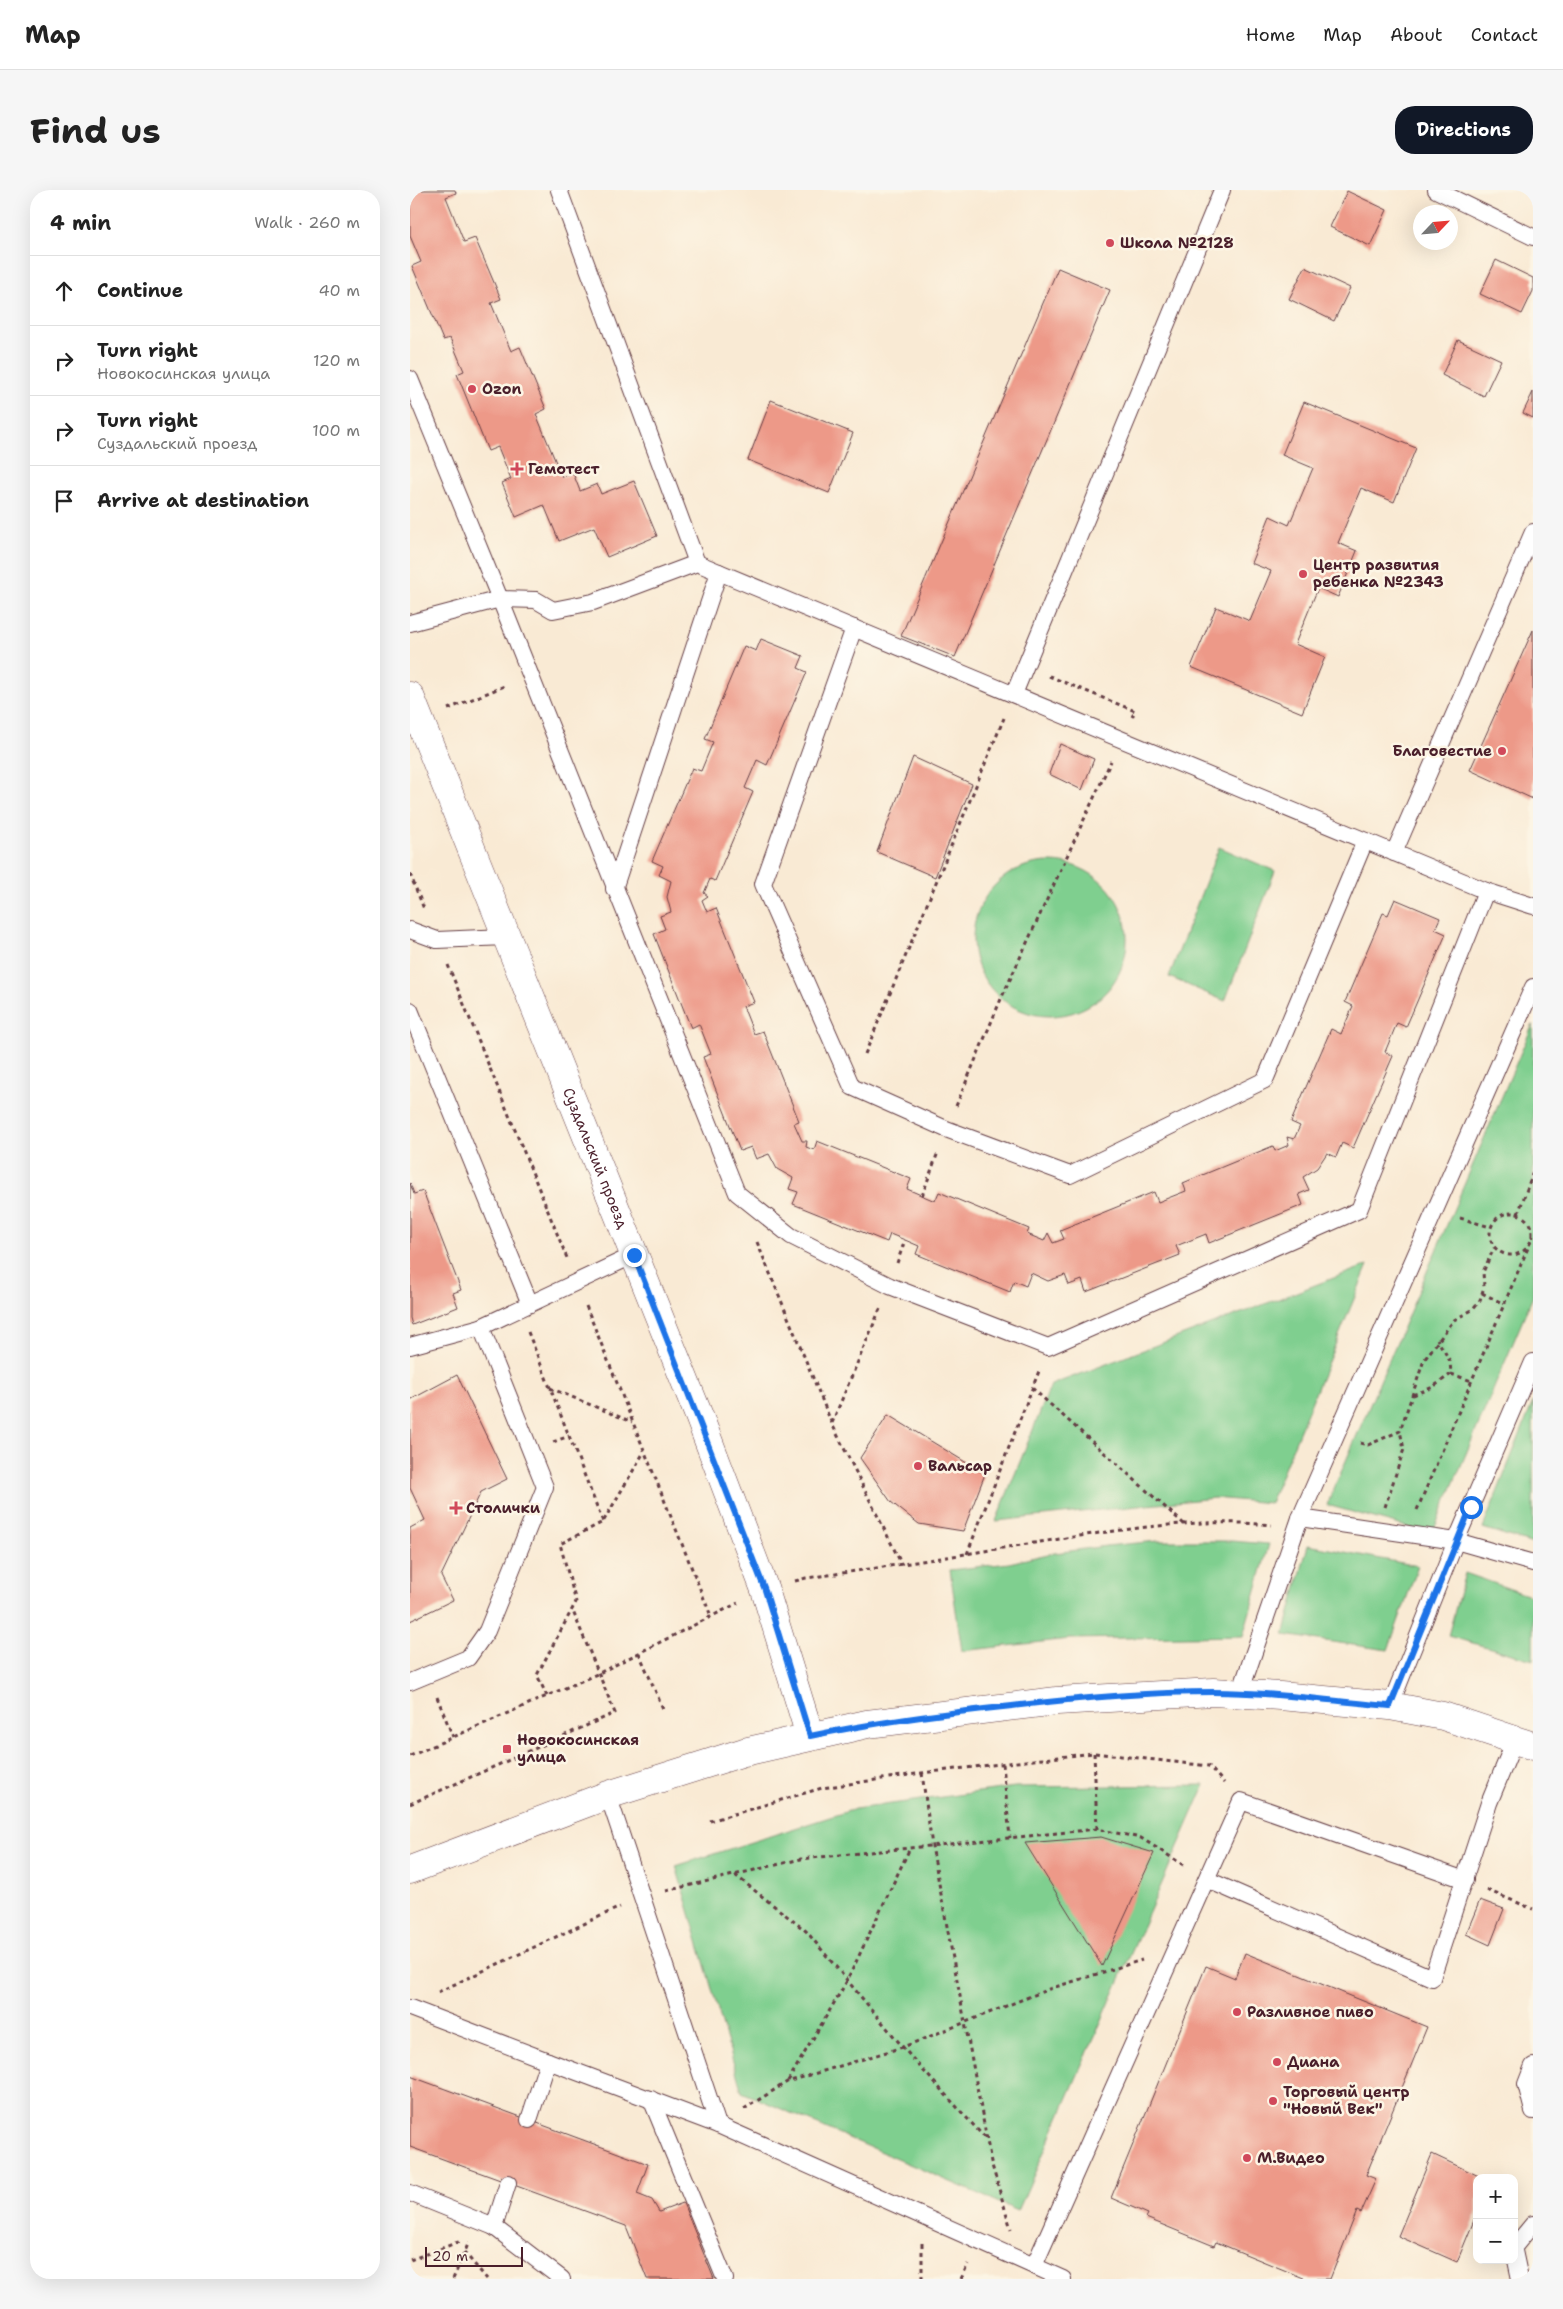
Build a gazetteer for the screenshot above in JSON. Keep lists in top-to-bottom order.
{
  "streets": {
    "street": ["Суздальский проезд"]
  },
  "places": {
    "other": [
      "Школа №2128",
      "Ozon",
      "Центр развития ребенка №2343",
      "Благовестие",
      "Вальсар",
      "Разливное пиво",
      "Диана",
      "Торговый центр \"Новый Век\"",
      "М.Видео"
    ],
    "health": ["Гемотест", "Столички"],
    "transit": ["Новокосинская улица"]
  },
  "scale_bar": "20 m",
  "north": "top right",
  "page": {
    "header": "Map",
    "nav": [
      "Home",
      "Map",
      "About",
      "Contact"
    ],
    "buttons": "Directions",
    "title": "Find us",
    "heading": ["4 min", "Walk · 260 m"],
    "list": [
      ["Continue", "40 m"],
      ["Turn right", "Новокосинская улица", "120 m"],
      ["Turn right", "Суздальский проезд", "100 m"],
      "Arrive at destination"
    ],
    "map_buttons": ["+", "−"],
    "scale": "20 m"
  }
}
